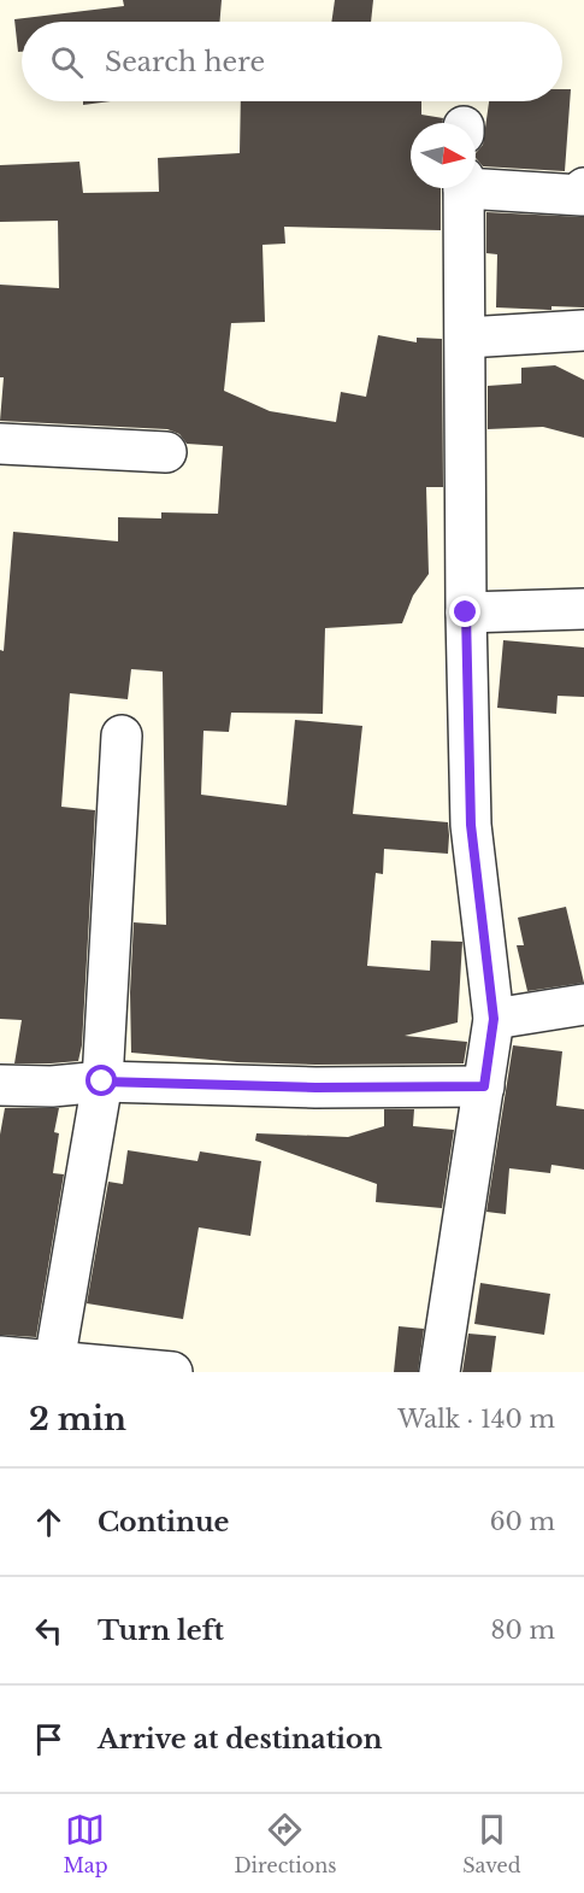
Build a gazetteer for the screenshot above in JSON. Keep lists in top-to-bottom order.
{
  "north": "right",
  "page": {
    "search": "Search here",
    "heading": ["2 min", "Walk · 140 m"],
    "list": [
      ["Continue", "60 m"],
      ["Turn left", "80 m"],
      "Arrive at destination"
    ],
    "nav": ["Map", "Directions", "Saved"]
  }
}
